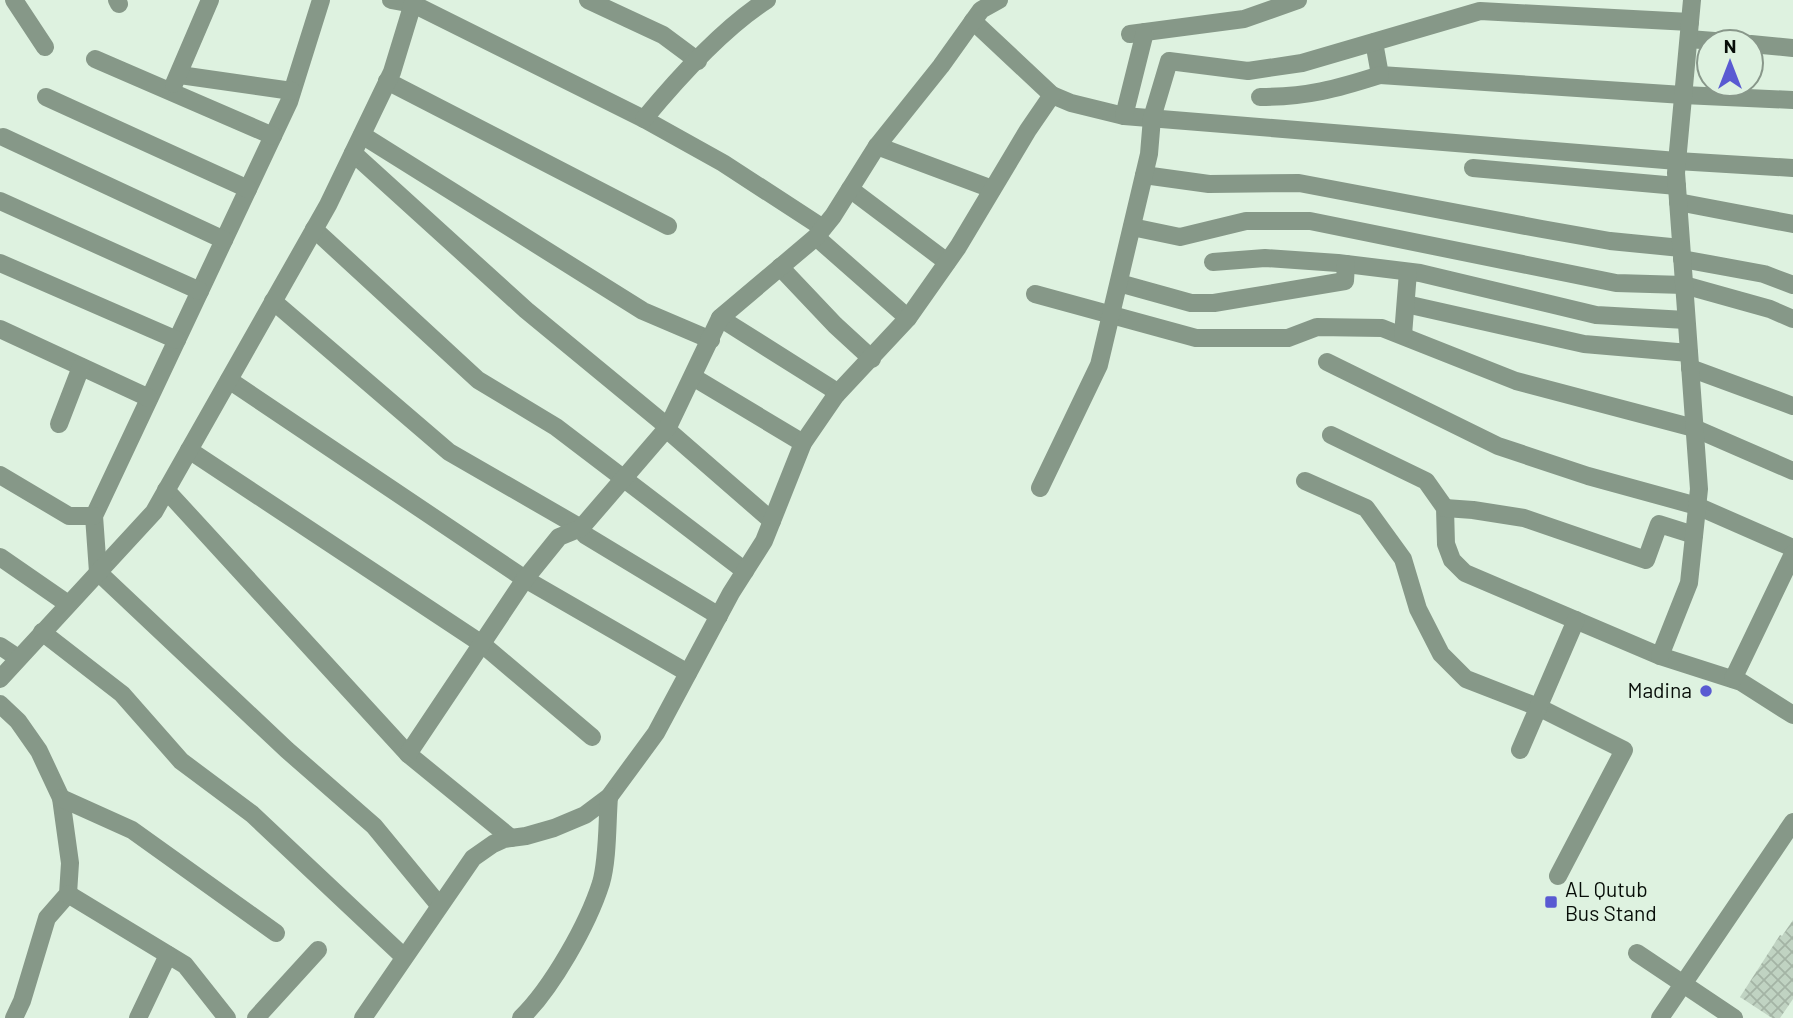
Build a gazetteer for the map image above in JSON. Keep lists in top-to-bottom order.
{
  "places": {
    "other": ["Madina"],
    "transit": ["AL Qutub Bus Stand"]
  },
  "north": "top"
}
